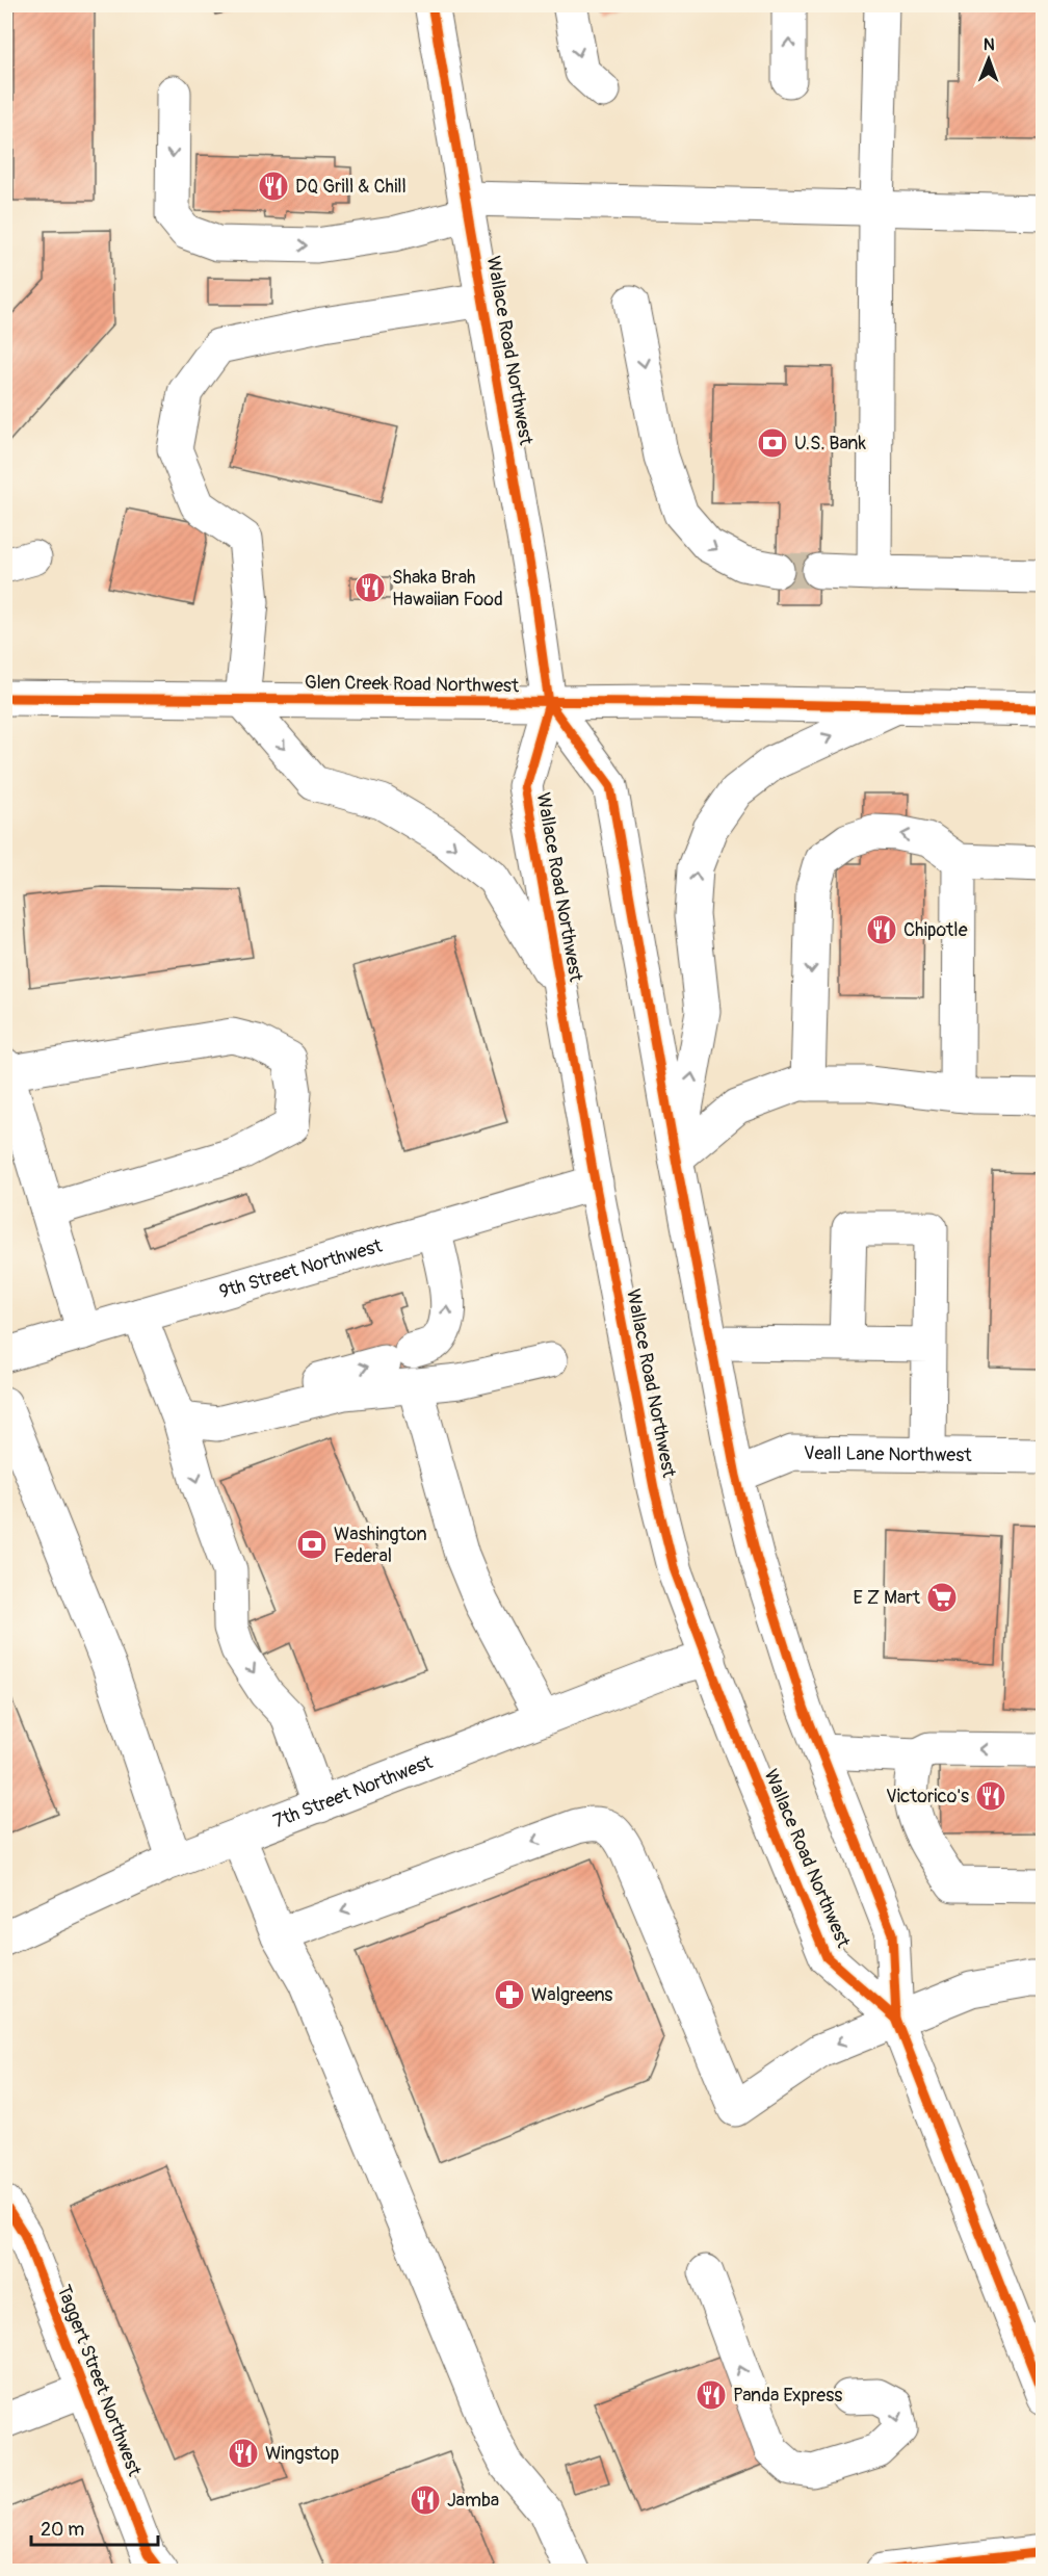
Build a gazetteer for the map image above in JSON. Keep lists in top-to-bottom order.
{
  "streets": {
    "main road": [
      "Wallace Road Northwest",
      "Glen Creek Road Northwest",
      "9th Street Northwest",
      "Veall Lane Northwest",
      "7th Street Northwest",
      "Taggert Street Northwest"
    ]
  },
  "crossings": [
    ["Wallace Road Northwest", "Glen Creek Road Northwest"],
    ["Wallace Road Northwest", "9th Street Northwest"],
    ["Wallace Road Northwest", "Veall Lane Northwest"],
    ["Wallace Road Northwest", "7th Street Northwest"]
  ],
  "places": {
    "restaurant": [
      "DQ Grill & Chill",
      "Shaka Brah Hawaiian Food",
      "Chipotle",
      "Victorico's",
      "Panda Express",
      "Wingstop",
      "Jamba"
    ],
    "bank": ["U.S. Bank", "Washington Federal"],
    "supermarket": ["E Z Mart"],
    "pharmacy": ["Walgreens"]
  },
  "scale_bar": "20 m",
  "north": "top"
}
